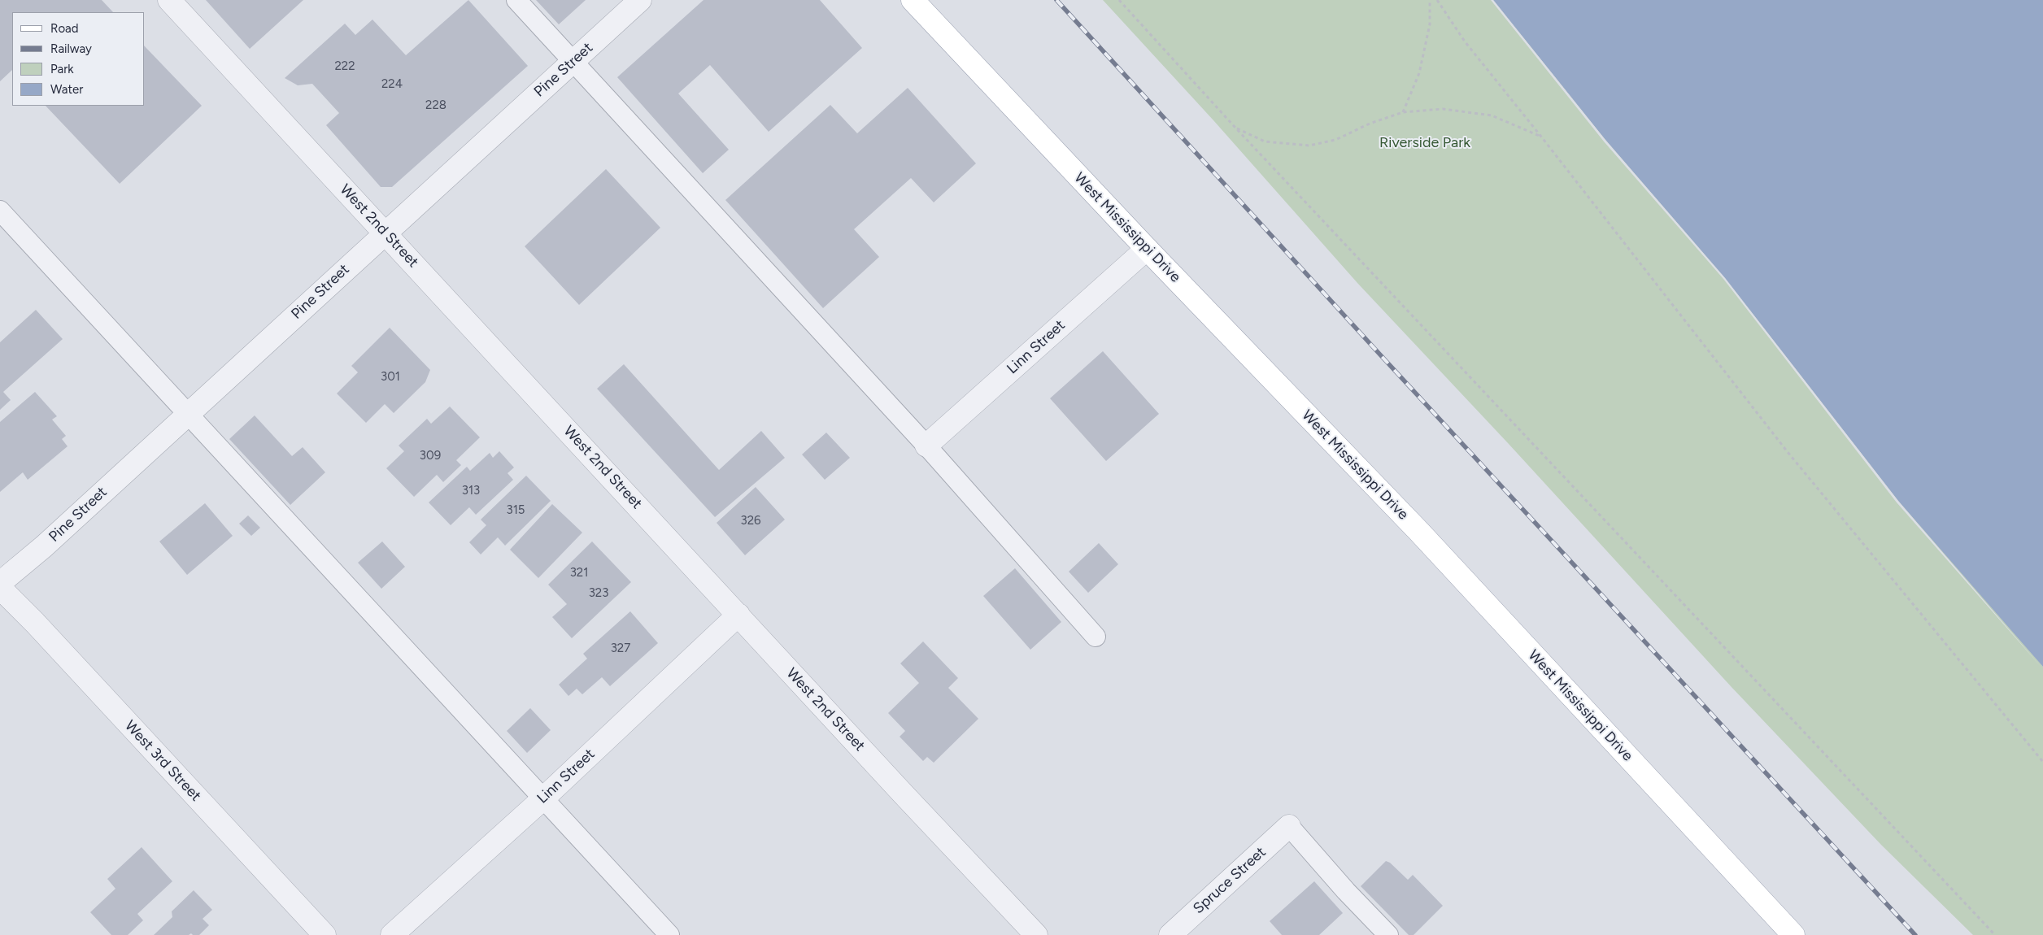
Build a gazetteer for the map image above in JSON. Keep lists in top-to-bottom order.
{
  "streets": {
    "main road": ["West Mississippi Drive"],
    "street": [
      "Pine Street",
      "West 2nd Street",
      "Linn Street",
      "West 3rd Street",
      "Spruce Street"
    ]
  },
  "crossings": [
    ["Pine Street", "West 2nd Street"],
    ["West 2nd Street", "Linn Street"],
    ["West Mississippi Drive", "Linn Street"]
  ],
  "parks": ["Riverside Park"],
  "house_numbers": [
    "222",
    "224",
    "228",
    "301",
    "309",
    "313",
    "315",
    "326",
    "321",
    "323",
    "327"
  ],
  "legend": [
    "Road",
    "Railway",
    "Park",
    "Water"
  ]
}
